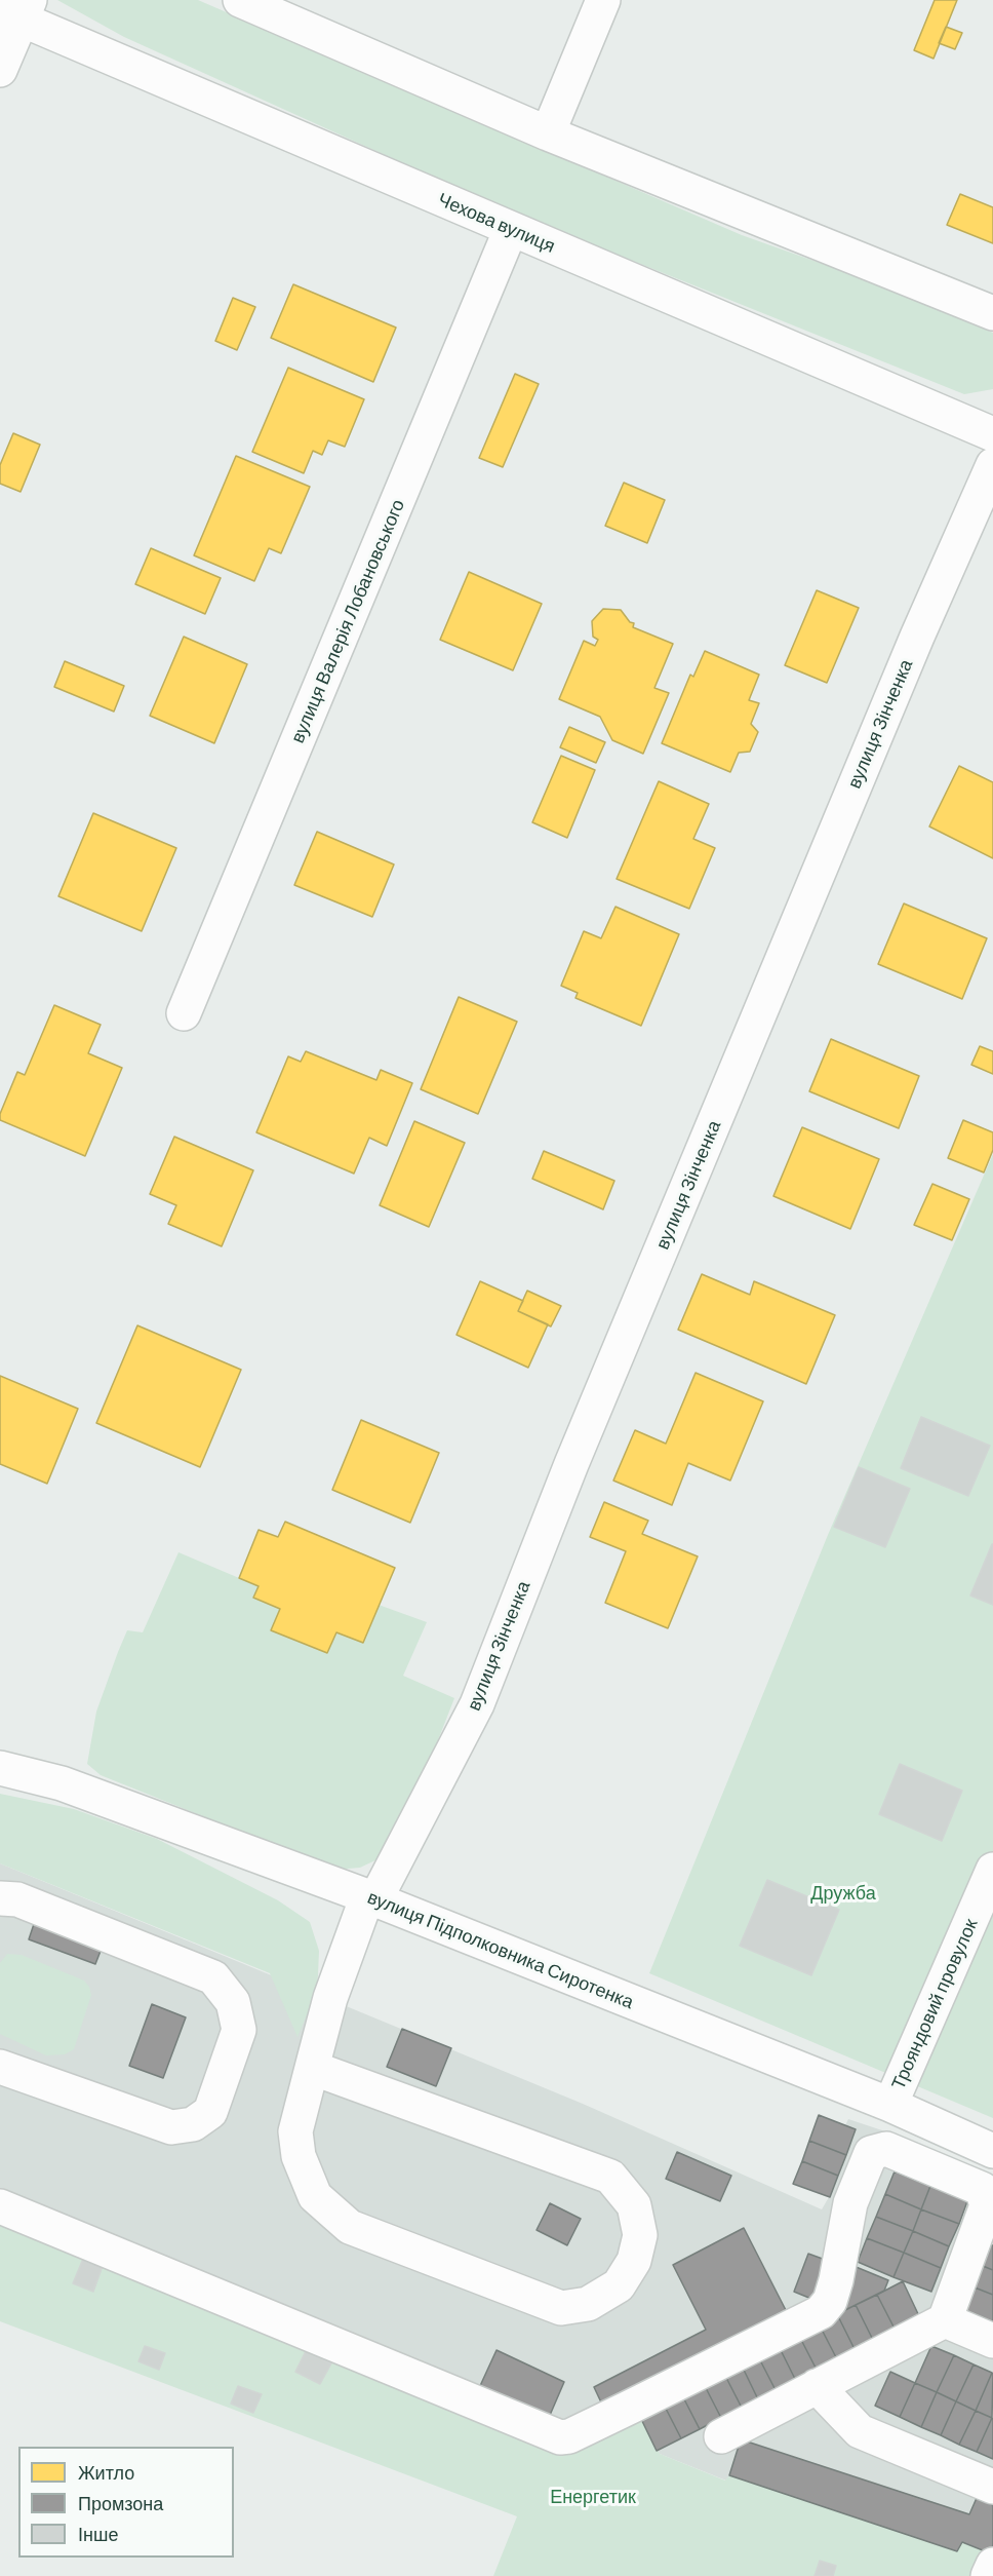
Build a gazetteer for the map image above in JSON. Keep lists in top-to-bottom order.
{
  "streets": {
    "street": [
      "Чехова вулиця",
      "вулиця Валерія Лобановського",
      "вулиця Зінченка",
      "вулиця Підполковника Сиротенка",
      "Трояндовий провулок"
    ]
  },
  "crossings": [
    ["Чехова вулиця", "вулиця Валерія Лобановського"],
    ["вулиця Зінченка", "вулиця Підполковника Сиротенка"],
    ["вулиця Підполковника Сиротенка", "Трояндовий провулок"]
  ],
  "parks": ["Дружба", "Енергетик"],
  "legend": ["Житло", "Промзона", "Інше"]
}
